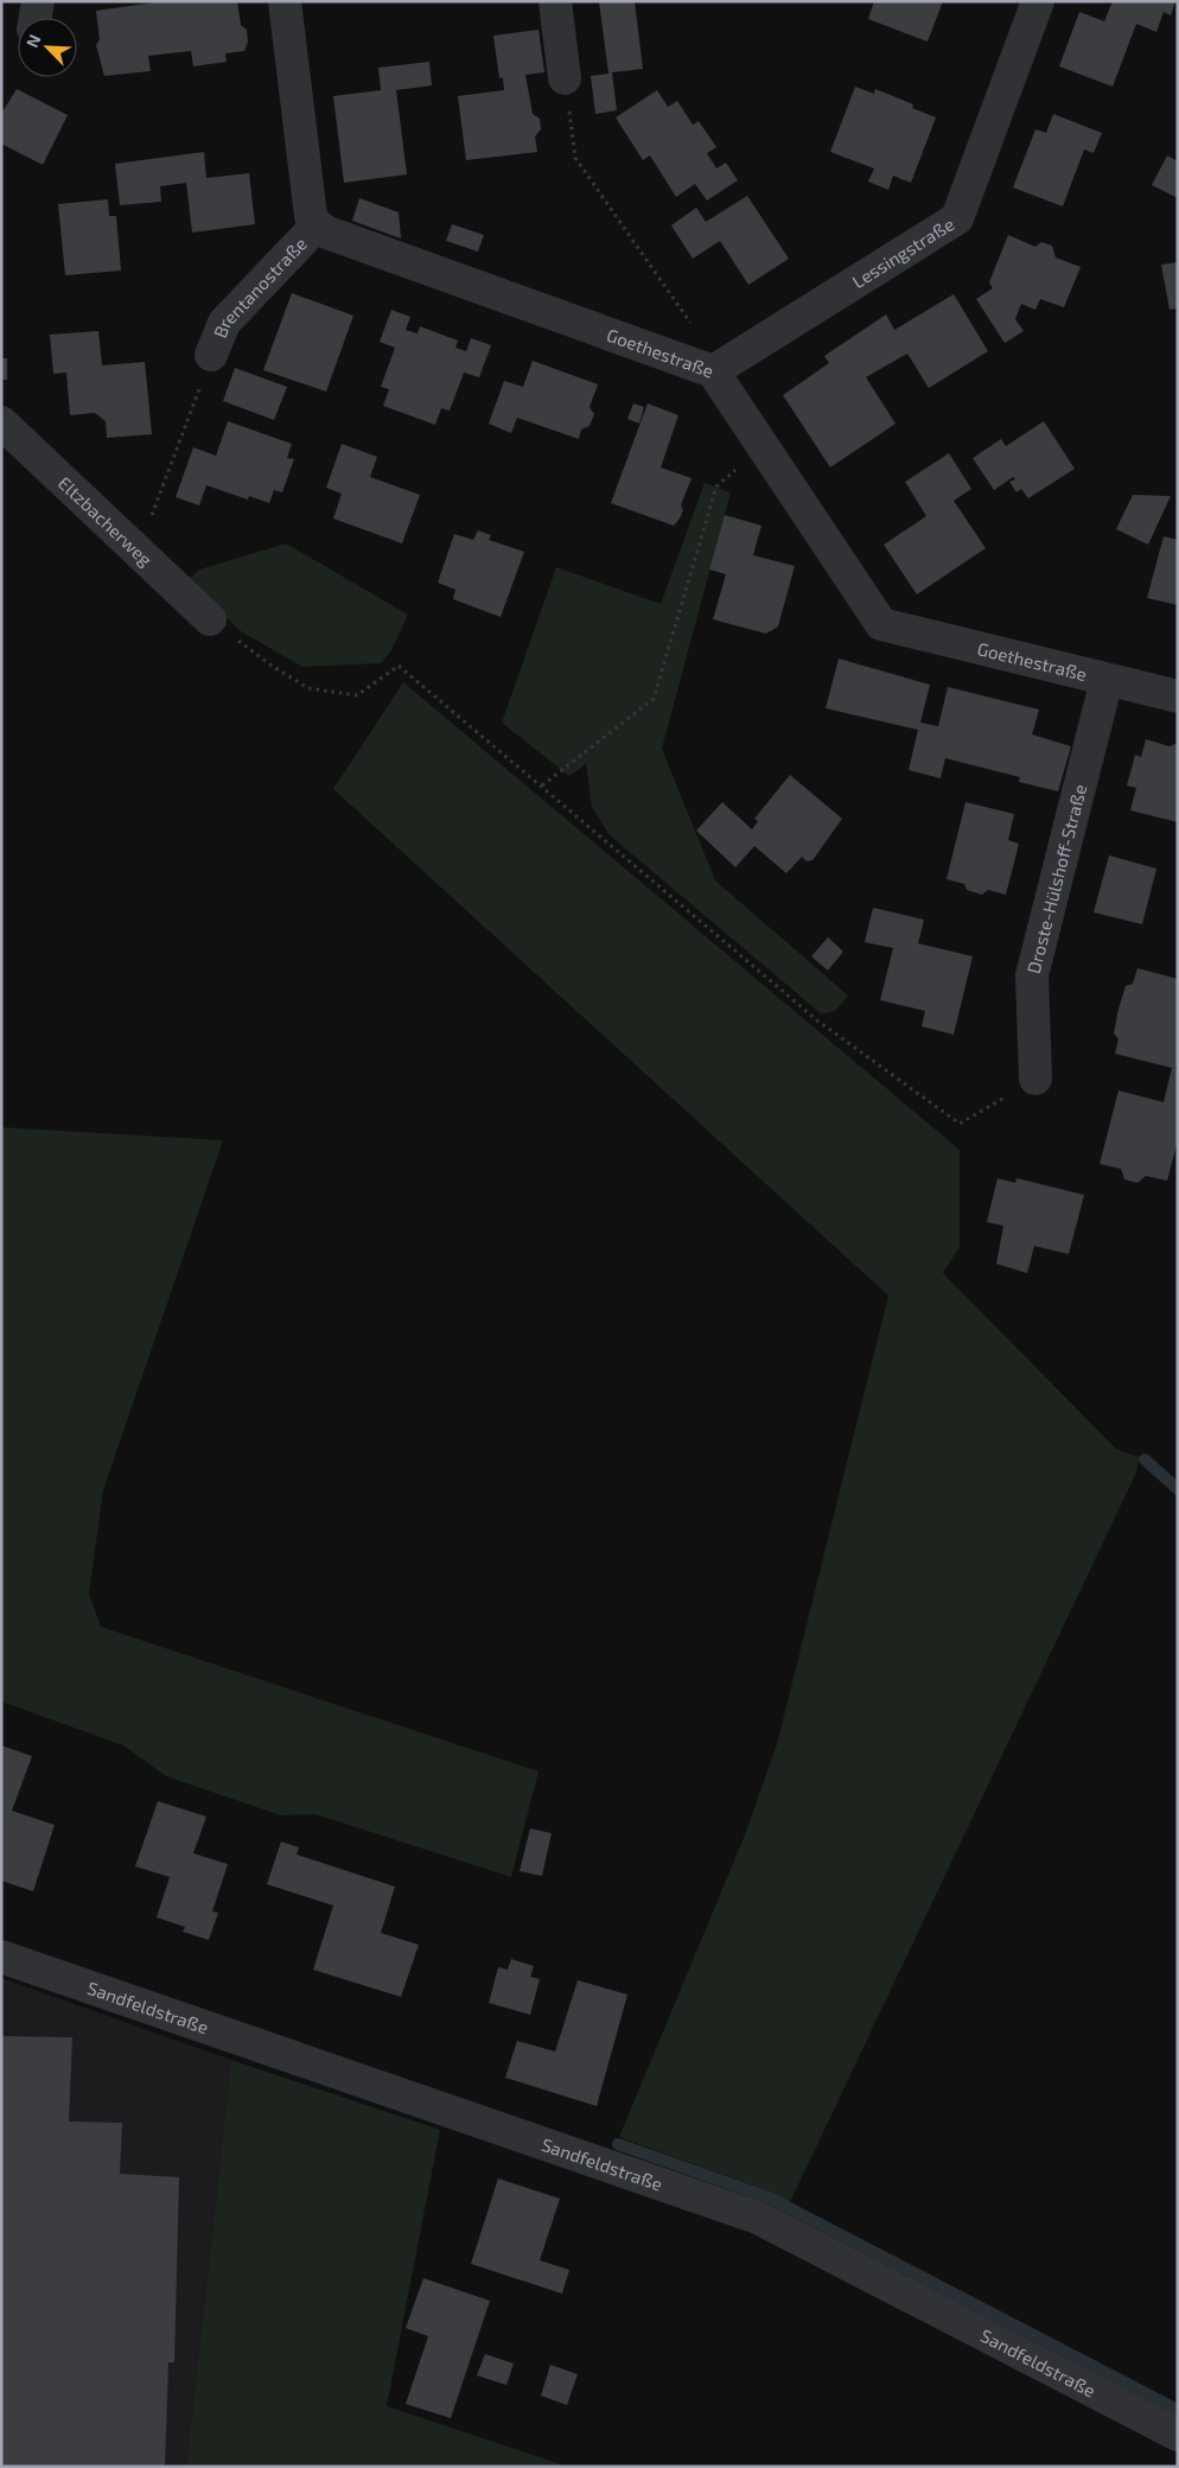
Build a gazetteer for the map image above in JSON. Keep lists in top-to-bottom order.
{
  "streets": {
    "street": [
      "Lessingstraße",
      "Brentanostraße",
      "Goethestraße",
      "Eltzbacherweg",
      "Droste-Hülshoff-Straße",
      "Sandfeldstraße"
    ]
  },
  "crossings": [
    ["Lessingstraße", "Goethestraße"],
    ["Brentanostraße", "Goethestraße"],
    ["Goethestraße", "Droste-Hülshoff-Straße"]
  ],
  "north": "top left"
}
